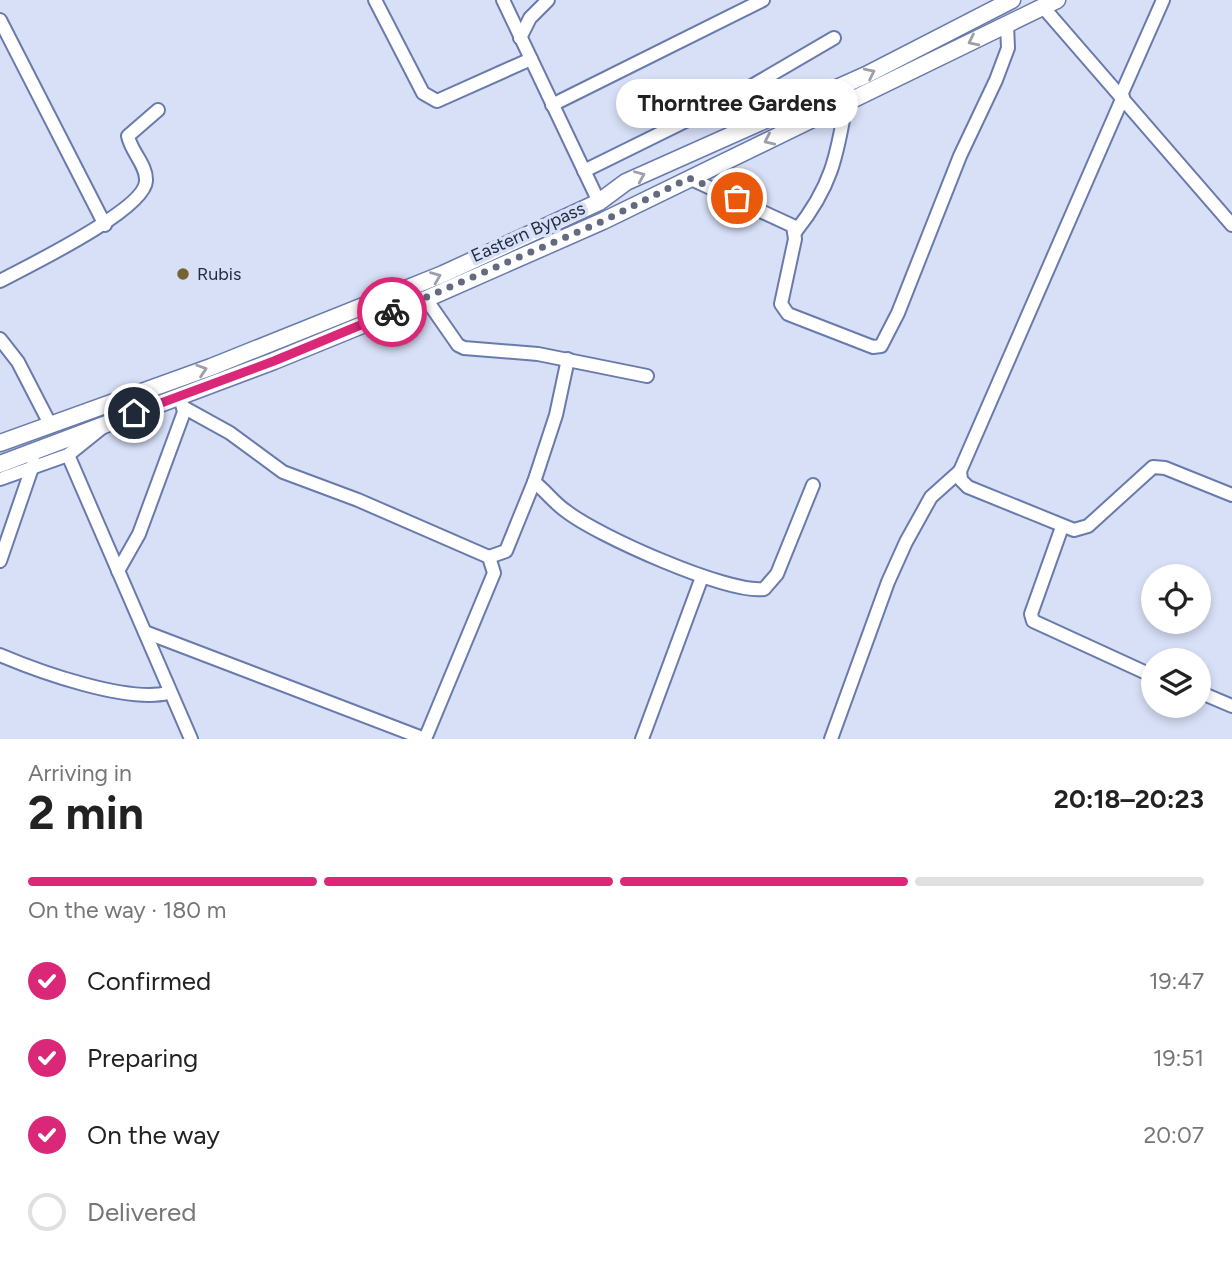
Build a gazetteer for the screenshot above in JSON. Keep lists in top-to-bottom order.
{
  "streets": {
    "main road": ["Eastern Bypass"]
  },
  "places": ["Thorntree Gardens", "Rubis"],
  "page": {
    "bubble": "Thorntree Gardens",
    "heading": ["2 min", "Arriving in", "20:18–20:23"],
    "bar": "On the way · 180 m",
    "list": [
      ["Confirmed", "19:47"],
      ["Preparing", "19:51"],
      ["On the way", "20:07"],
      "Delivered"
    ]
  }
}
